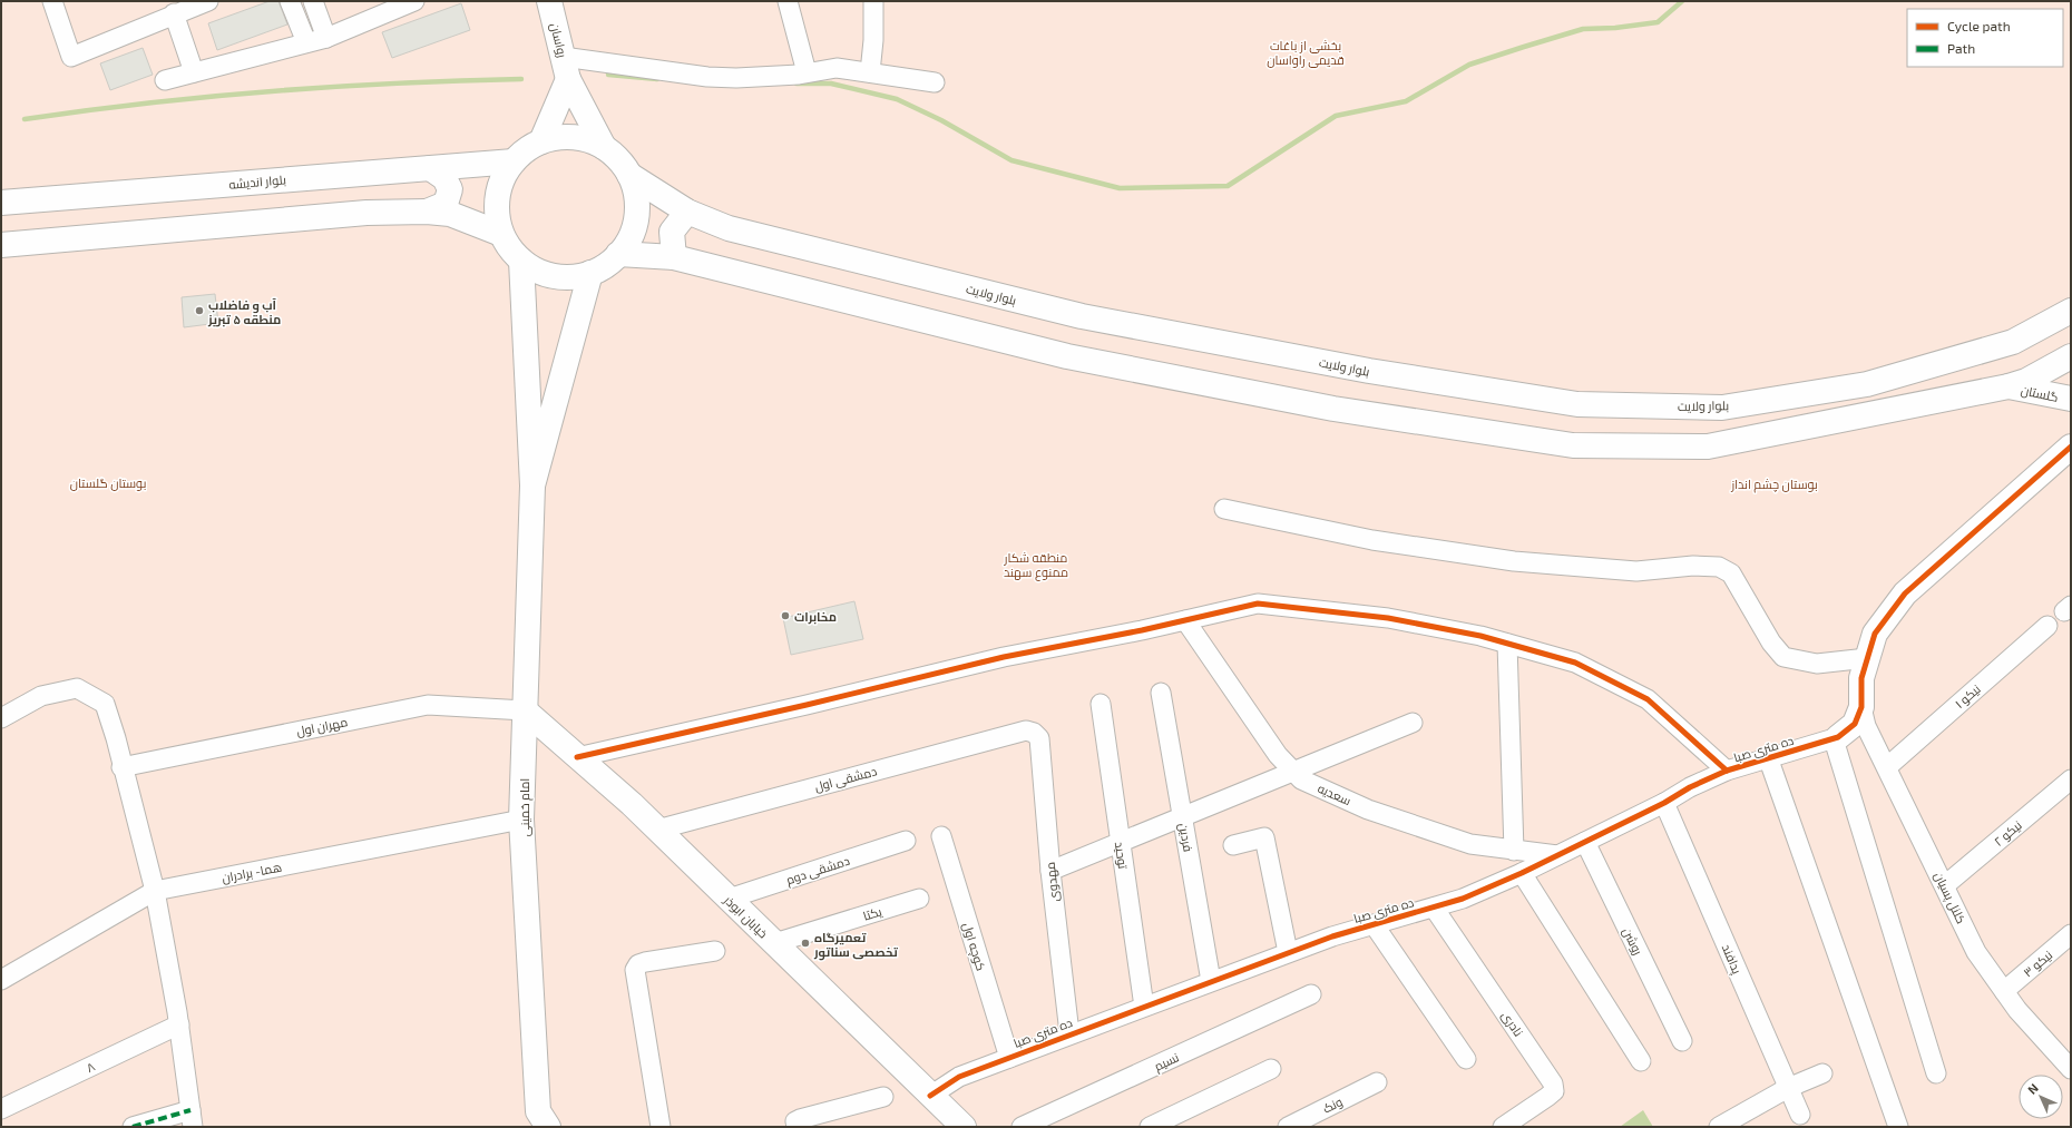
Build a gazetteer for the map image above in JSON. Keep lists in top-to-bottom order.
{
  "streets": {
    "main road": [
      "رواسان",
      "بلوار اندیشه",
      "بلوار ولایت",
      "گلستان",
      "امام خمینی",
      "خیابان ابوذر"
    ],
    "street": [
      "نیکو ۱",
      "مهران اول",
      "ده متری صبا",
      "دمشقی اول",
      "سعدیه",
      "نیکو ۲",
      "فردین",
      "توحید",
      "دمشقی دوم",
      "هما- برادران",
      "مهدوی",
      "کلنل پسیان",
      "یکتا",
      "روشن",
      "کوچه اول",
      "پدافند",
      "نیکو ۳",
      "نادری",
      "نسیم",
      "۸",
      "ونک"
    ]
  },
  "crossings": [
    ["رواسان", "بلوار اندیشه"],
    ["رواسان", "بلوار ولایت"],
    ["بلوار اندیشه", "بلوار ولایت"],
    ["نیکو ۱", "کلنل پسیان"],
    ["مهران اول", "امام خمینی"],
    ["مهران اول", "خیابان ابوذر"],
    ["ده متری صبا", "سعدیه"],
    ["ده متری صبا", "فردین"],
    ["ده متری صبا", "توحید"],
    ["ده متری صبا", "مهدوی"],
    ["ده متری صبا", "خیابان ابوذر"],
    ["ده متری صبا", "روشن"],
    ["ده متری صبا", "کوچه اول"],
    ["ده متری صبا", "پدافند"],
    ["ده متری صبا", "نادری"],
    ["دمشقی اول", "مهدوی"],
    ["دمشقی اول", "خیابان ابوذر"],
    ["امام خمینی", "هما- برادران"],
    ["امام خمینی", "خیابان ابوذر"],
    ["نیکو ۲", "کلنل پسیان"],
    ["دمشقی دوم", "خیابان ابوذر"],
    ["کلنل پسیان", "نیکو ۳"],
    ["یکتا", "خیابان ابوذر"]
  ],
  "parks": [
    "بخشی از باغات قدیمی راواسان",
    "بوستان گلستان",
    "بوستان چشم انداز",
    "منطقه شکار ممنوع سهند"
  ],
  "places": ["آب و فاضلاب منطقه ۵ تبریز", "مخابرات", "تعمیرگاه تخصصی سناتور"],
  "legend": ["Cycle path", "Path"],
  "north": "top left"
}
